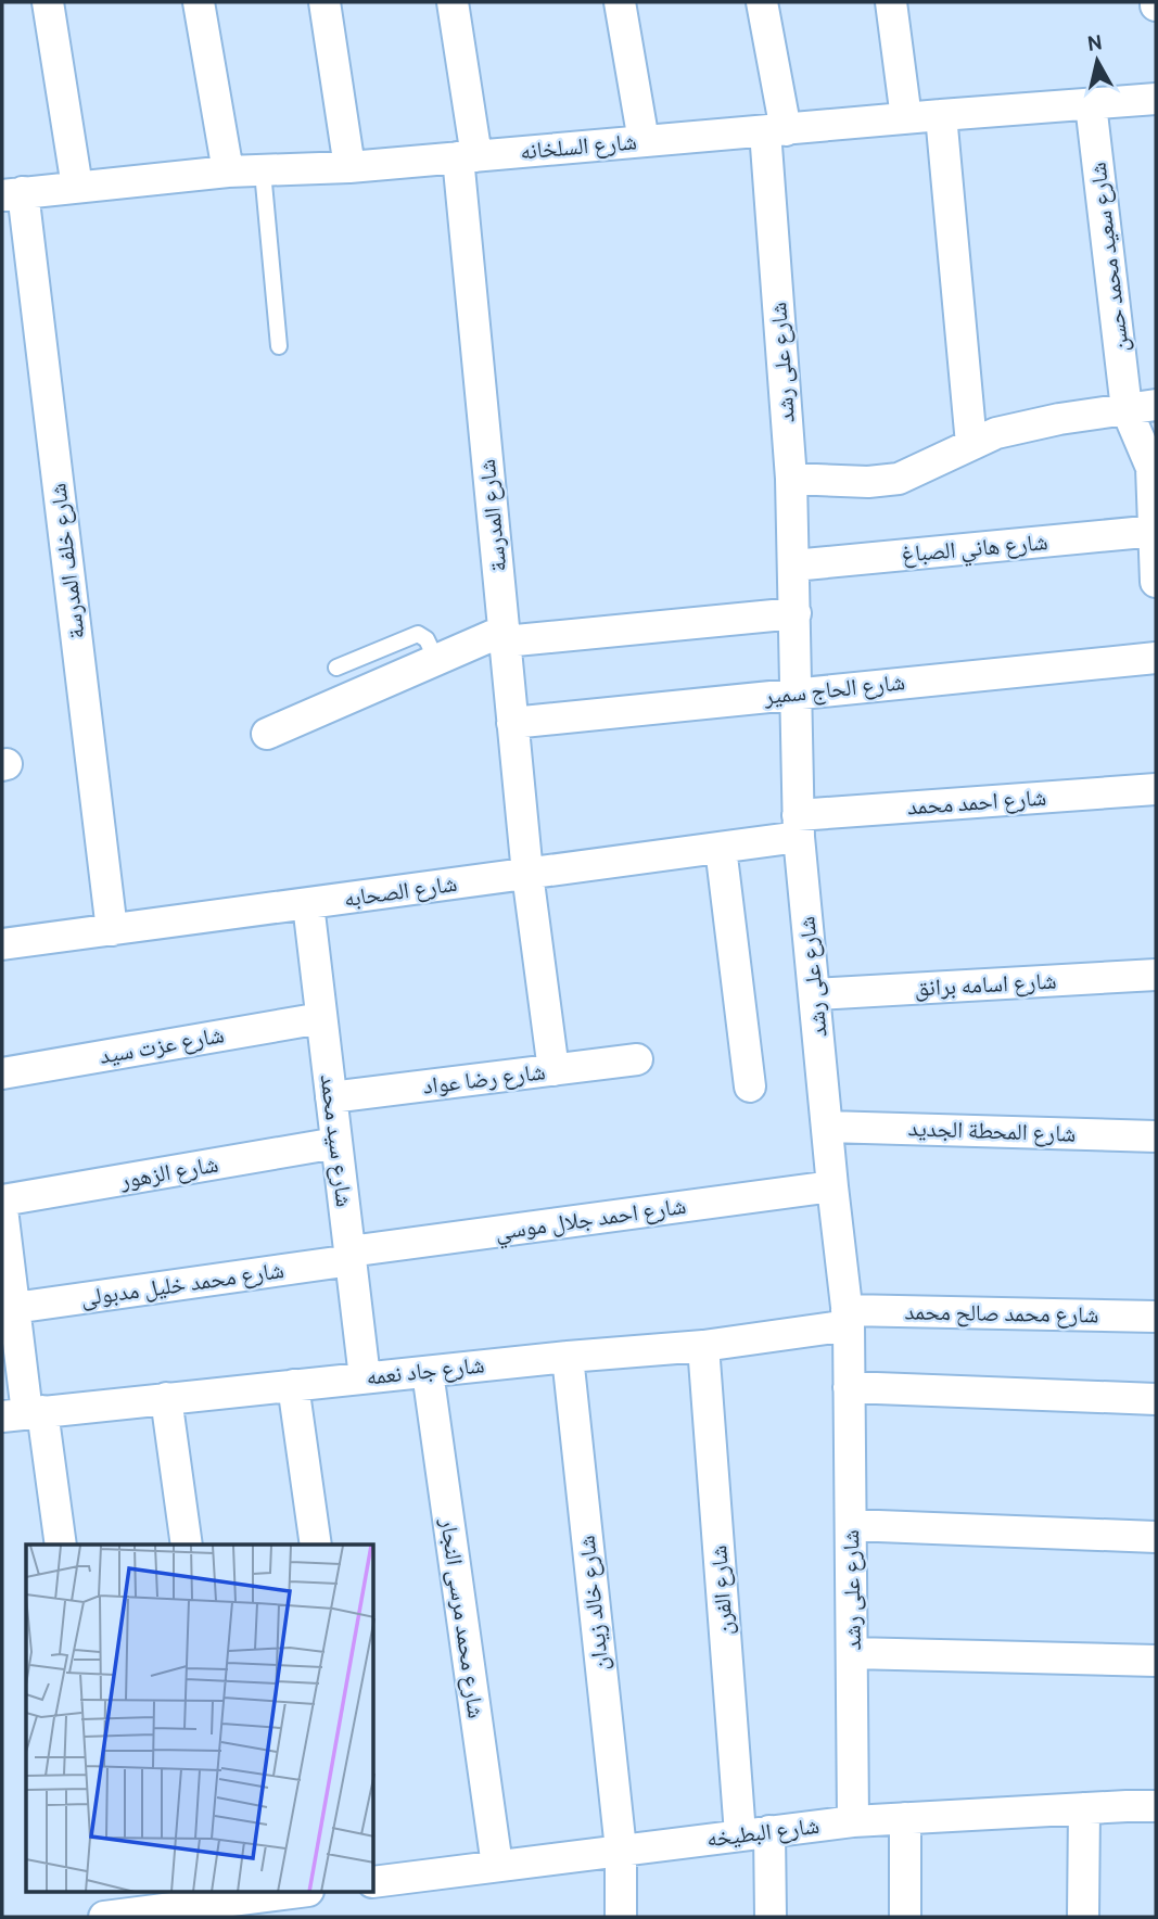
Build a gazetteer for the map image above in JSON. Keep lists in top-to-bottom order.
{
  "streets": {
    "street": [
      "شارع السلخانه",
      "شارع سعيد محمد حسن",
      "شارع على رشد",
      "شارع المدرسة",
      "شارع هاني الصباغ",
      "شارع خلف المدرسة",
      "شارع الحاج سمير",
      "شارع احمد محمد",
      "شارع الصحابه",
      "شارع اسامه برانق",
      "شارع عزت سيد",
      "شارع رضا عواد",
      "شارع المحطة الجديد",
      "شارع سيد محمد",
      "شارع الزهور",
      "شارع احمد جلال موسي",
      "شارع محمد خليل مدبولى",
      "شارع محمد صالح محمد",
      "شارع جاد نعمه",
      "شارع الفرن",
      "شارع خالد زيدان",
      "شارع محمد مرسى النجار",
      "شارع البطيخه"
    ]
  },
  "crossings": [
    ["شارع السلخانه", "شارع سعيد محمد حسن"],
    ["شارع السلخانه", "شارع على رشد"],
    ["شارع السلخانه", "شارع المدرسة"],
    ["شارع السلخانه", "شارع خلف المدرسة"],
    ["شارع سعيد محمد حسن", "شارع هاني الصباغ"],
    ["شارع على رشد", "شارع هاني الصباغ"],
    ["شارع على رشد", "شارع الحاج سمير"],
    ["شارع على رشد", "شارع احمد محمد"],
    ["شارع على رشد", "شارع الصحابه"],
    ["شارع على رشد", "شارع اسامه برانق"],
    ["شارع على رشد", "شارع المحطة الجديد"],
    ["شارع على رشد", "شارع احمد جلال موسي"],
    ["شارع على رشد", "شارع محمد صالح محمد"],
    ["شارع على رشد", "شارع جاد نعمه"],
    ["شارع على رشد", "شارع البطيخه"],
    ["شارع المدرسة", "شارع الحاج سمير"],
    ["شارع المدرسة", "شارع الصحابه"],
    ["شارع المدرسة", "شارع رضا عواد"],
    ["شارع خلف المدرسة", "شارع الصحابه"],
    ["شارع احمد محمد", "شارع الصحابه"],
    ["شارع الصحابه", "شارع سيد محمد"],
    ["شارع عزت سيد", "شارع سيد محمد"],
    ["شارع رضا عواد", "شارع سيد محمد"],
    ["شارع سيد محمد", "شارع الزهور"],
    ["شارع سيد محمد", "شارع احمد جلال موسي"],
    ["شارع سيد محمد", "شارع محمد خليل مدبولى"],
    ["شارع سيد محمد", "شارع جاد نعمه"],
    ["شارع احمد جلال موسي", "شارع محمد خليل مدبولى"],
    ["شارع محمد صالح محمد", "شارع جاد نعمه"],
    ["شارع جاد نعمه", "شارع الفرن"],
    ["شارع جاد نعمه", "شارع خالد زيدان"],
    ["شارع جاد نعمه", "شارع محمد مرسى النجار"],
    ["شارع الفرن", "شارع البطيخه"],
    ["شارع خالد زيدان", "شارع البطيخه"],
    ["شارع محمد مرسى النجار", "شارع البطيخه"]
  ],
  "north": "top"
}
